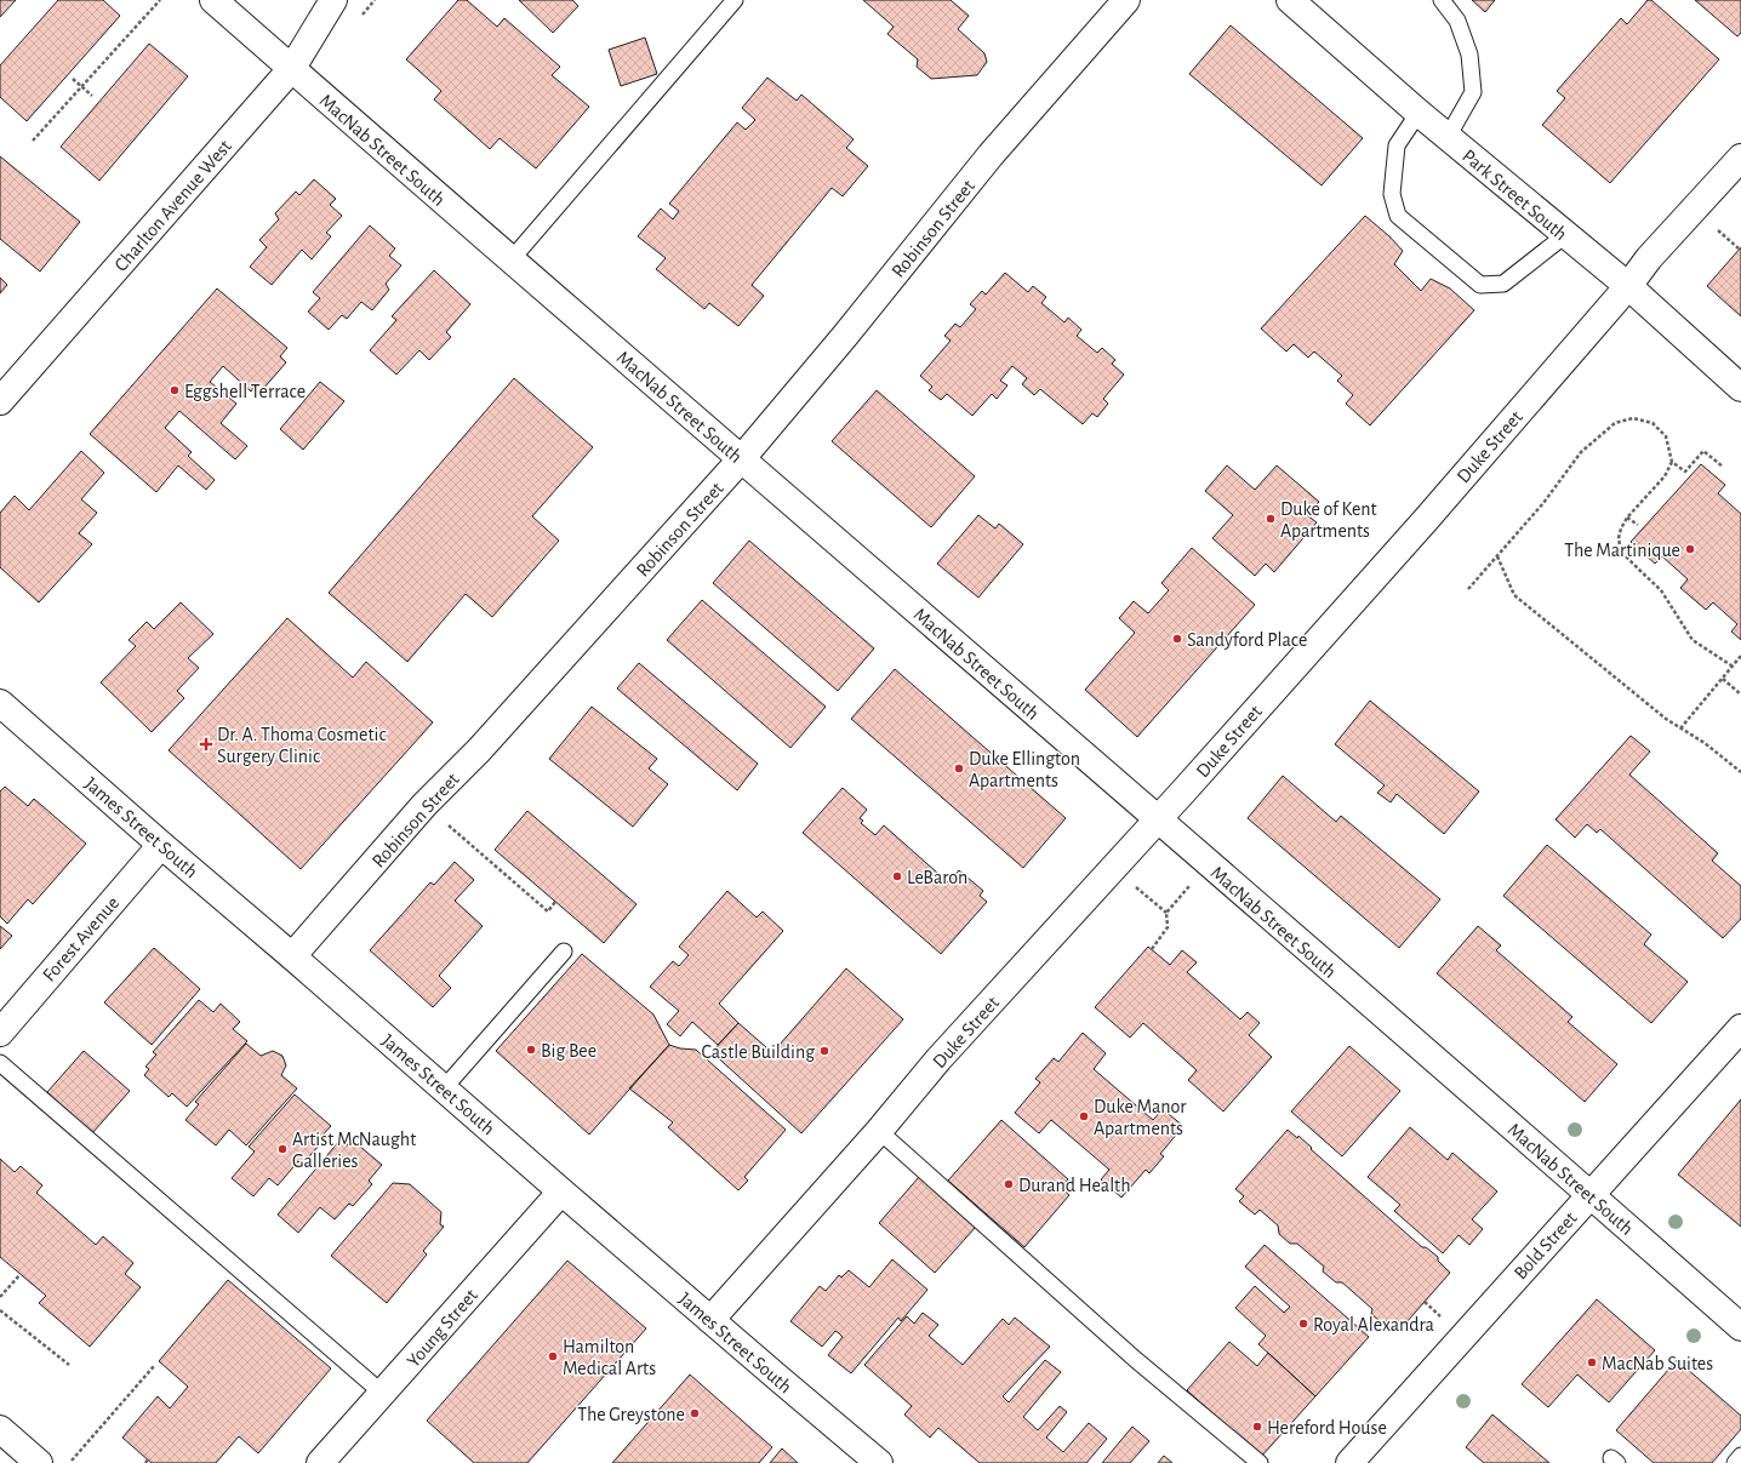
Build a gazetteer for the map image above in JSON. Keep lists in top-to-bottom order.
{
  "streets": {
    "street": [
      "MacNab Street South",
      "Park Street South",
      "Charlton Avenue West",
      "Robinson Street",
      "Duke Street",
      "James Street South",
      "Forest Avenue",
      "Bold Street",
      "Young Street"
    ]
  },
  "crossings": [
    ["MacNab Street South", "Charlton Avenue West"],
    ["MacNab Street South", "Robinson Street"],
    ["MacNab Street South", "Duke Street"],
    ["MacNab Street South", "Bold Street"],
    ["Park Street South", "Duke Street"],
    ["Robinson Street", "James Street South"],
    ["Duke Street", "James Street South"],
    ["James Street South", "Forest Avenue"],
    ["James Street South", "Young Street"]
  ],
  "places": {
    "other": [
      "Eggshell Terrace",
      "Duke of Kent Apartments",
      "The Martinique",
      "Sandyford Place",
      "Duke Ellington Apartments",
      "LeBaron",
      "Big Bee",
      "Castle Building",
      "Duke Manor Apartments",
      "Artist McNaught Galleries",
      "Durand Health",
      "Royal Alexandra",
      "Hamilton Medical Arts",
      "MacNab Suites",
      "The Greystone",
      "Hereford House"
    ],
    "health": ["Dr. A. Thoma Cosmetic Surgery Clinic"]
  }
}
